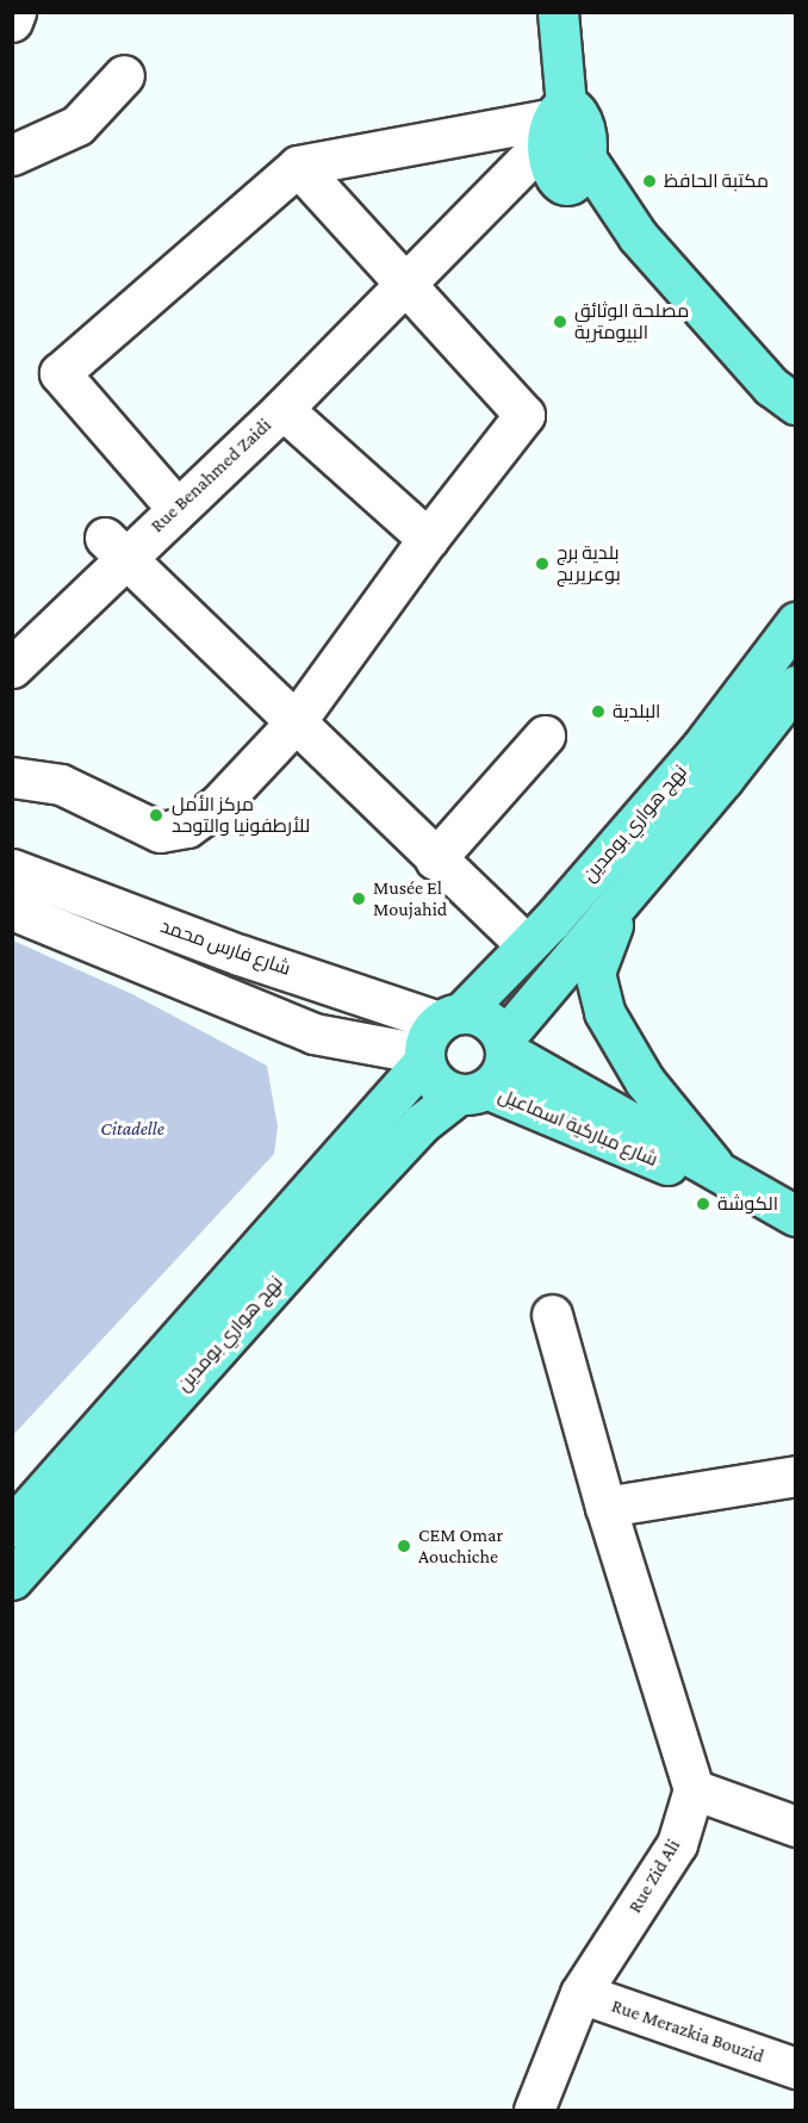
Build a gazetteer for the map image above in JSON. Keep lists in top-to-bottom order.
{
  "streets": {
    "main road": ["نهج هواري بومدين", "شارع مباركية اسماعيل"],
    "street": [
      "Rue Benahmed Zaidi",
      "شارع فارس محمد",
      "Rue Zid Ali",
      "Rue Merazkia Bouzid"
    ]
  },
  "crossings": [
    ["نهج هواري بومدين", "شارع فارس محمد"],
    ["نهج هواري بومدين", "شارع مباركية اسماعيل"],
    ["شارع فارس محمد", "شارع مباركية اسماعيل"],
    ["Rue Zid Ali", "Rue Merazkia Bouzid"]
  ],
  "parks": ["Citadelle"],
  "places": [
    "مكتبة الحافظ",
    "مصلحة الوثائق البيومترية",
    "بلدية برج بوعريريج",
    "البلدية",
    "مركز الأمل للأرطفونيا والتوحد",
    "Musée El Moujahid",
    "الكوشة",
    "CEM Omar Aouchiche"
  ]
}
